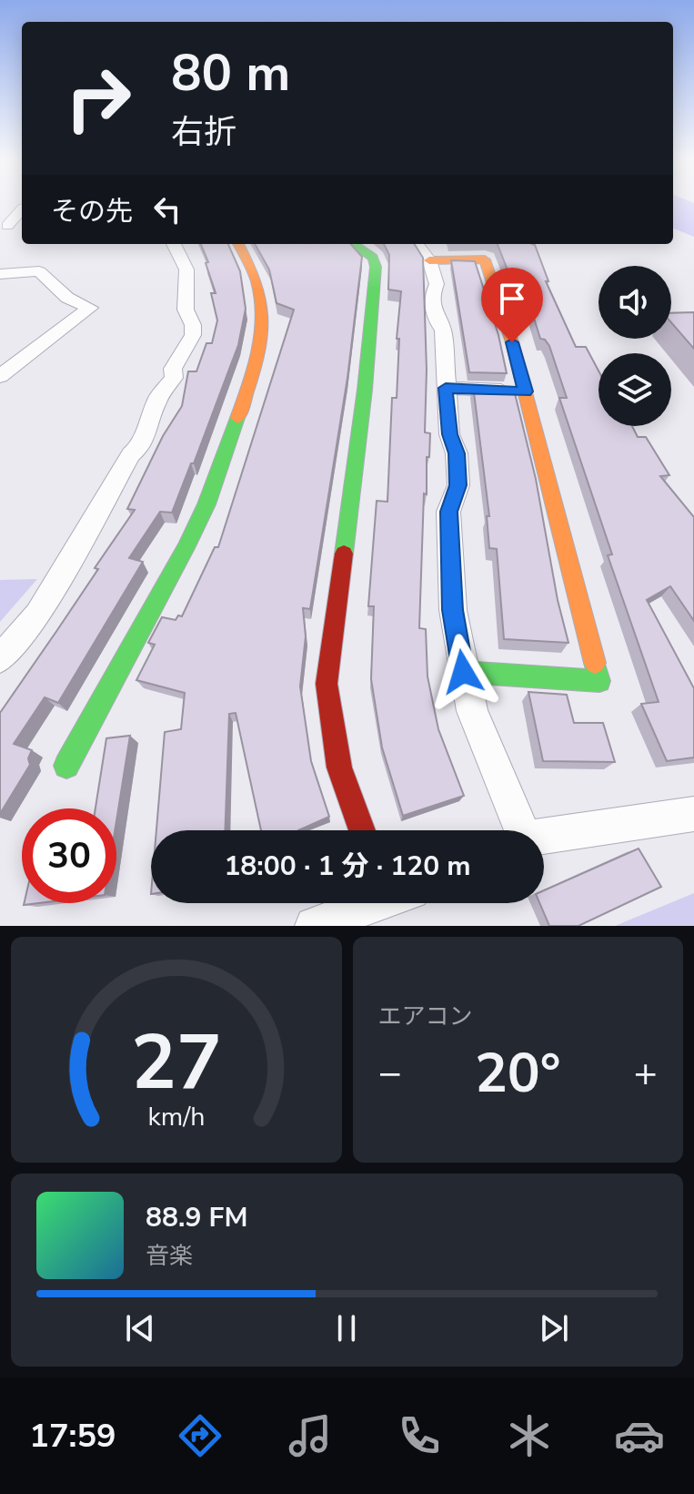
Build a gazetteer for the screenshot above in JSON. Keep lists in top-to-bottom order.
{
  "page": {
    "turn": ["80 m", "右折"],
    "then": "その先",
    "limit": "30",
    "trip": "18:00 · 1 分 · 120 m",
    "tile": "エアコン",
    "heat": ["−", "20°", "+"],
    "song": ["88.9 FM", "音楽"],
    "tabs": "17:59",
    "gauge": ["27", "km/h"]
  }
}
